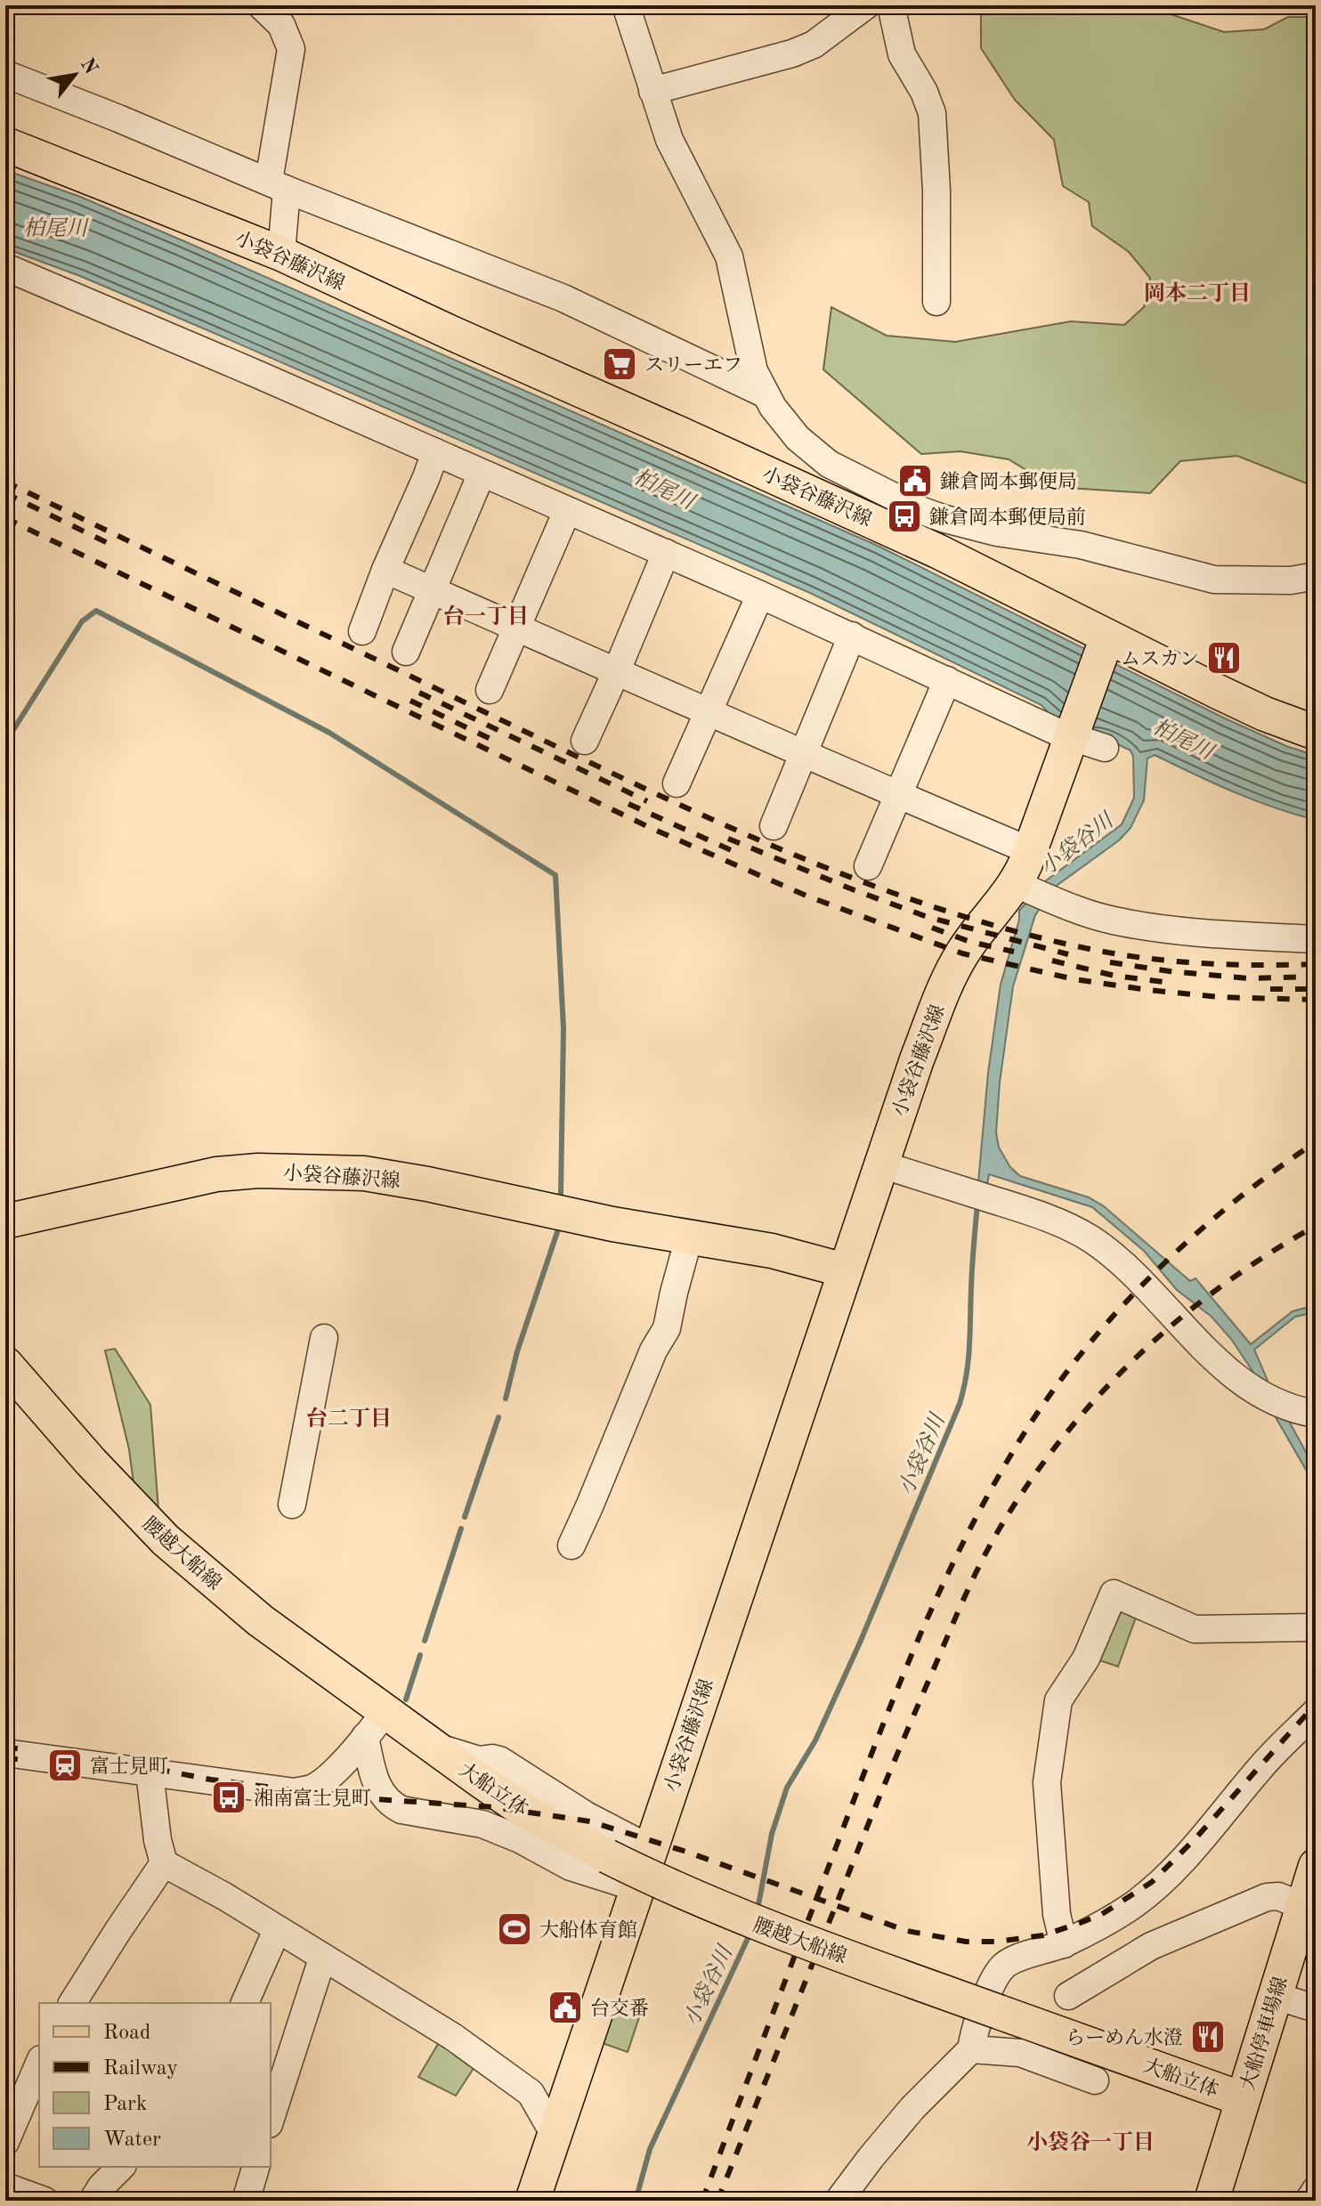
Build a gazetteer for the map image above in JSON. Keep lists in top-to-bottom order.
{
  "streets": {
    "main road": [
      "小袋谷藤沢線",
      "腰越大船線",
      "大船立体",
      "大船停車場線"
    ]
  },
  "crossings": [
    ["腰越大船線", "大船立体"],
    ["大船立体", "大船停車場線"]
  ],
  "districts": [
    "岡本二丁目",
    "台一丁目",
    "台二丁目",
    "小袋谷一丁目"
  ],
  "water": ["柏尾川", "小袋谷川"],
  "places": {
    "supermarket": ["スリーエフ"],
    "public building": ["鎌倉岡本郵便局", "台交番"],
    "bus stop": ["鎌倉岡本郵便局前", "湘南富士見町"],
    "restaurant": ["ムスカン", "らーめん水澄"],
    "station": ["富士見町"],
    "sports": ["大船体育館"]
  },
  "legend": [
    "Road",
    "Railway",
    "Park",
    "Water"
  ],
  "north": "top right"
}
